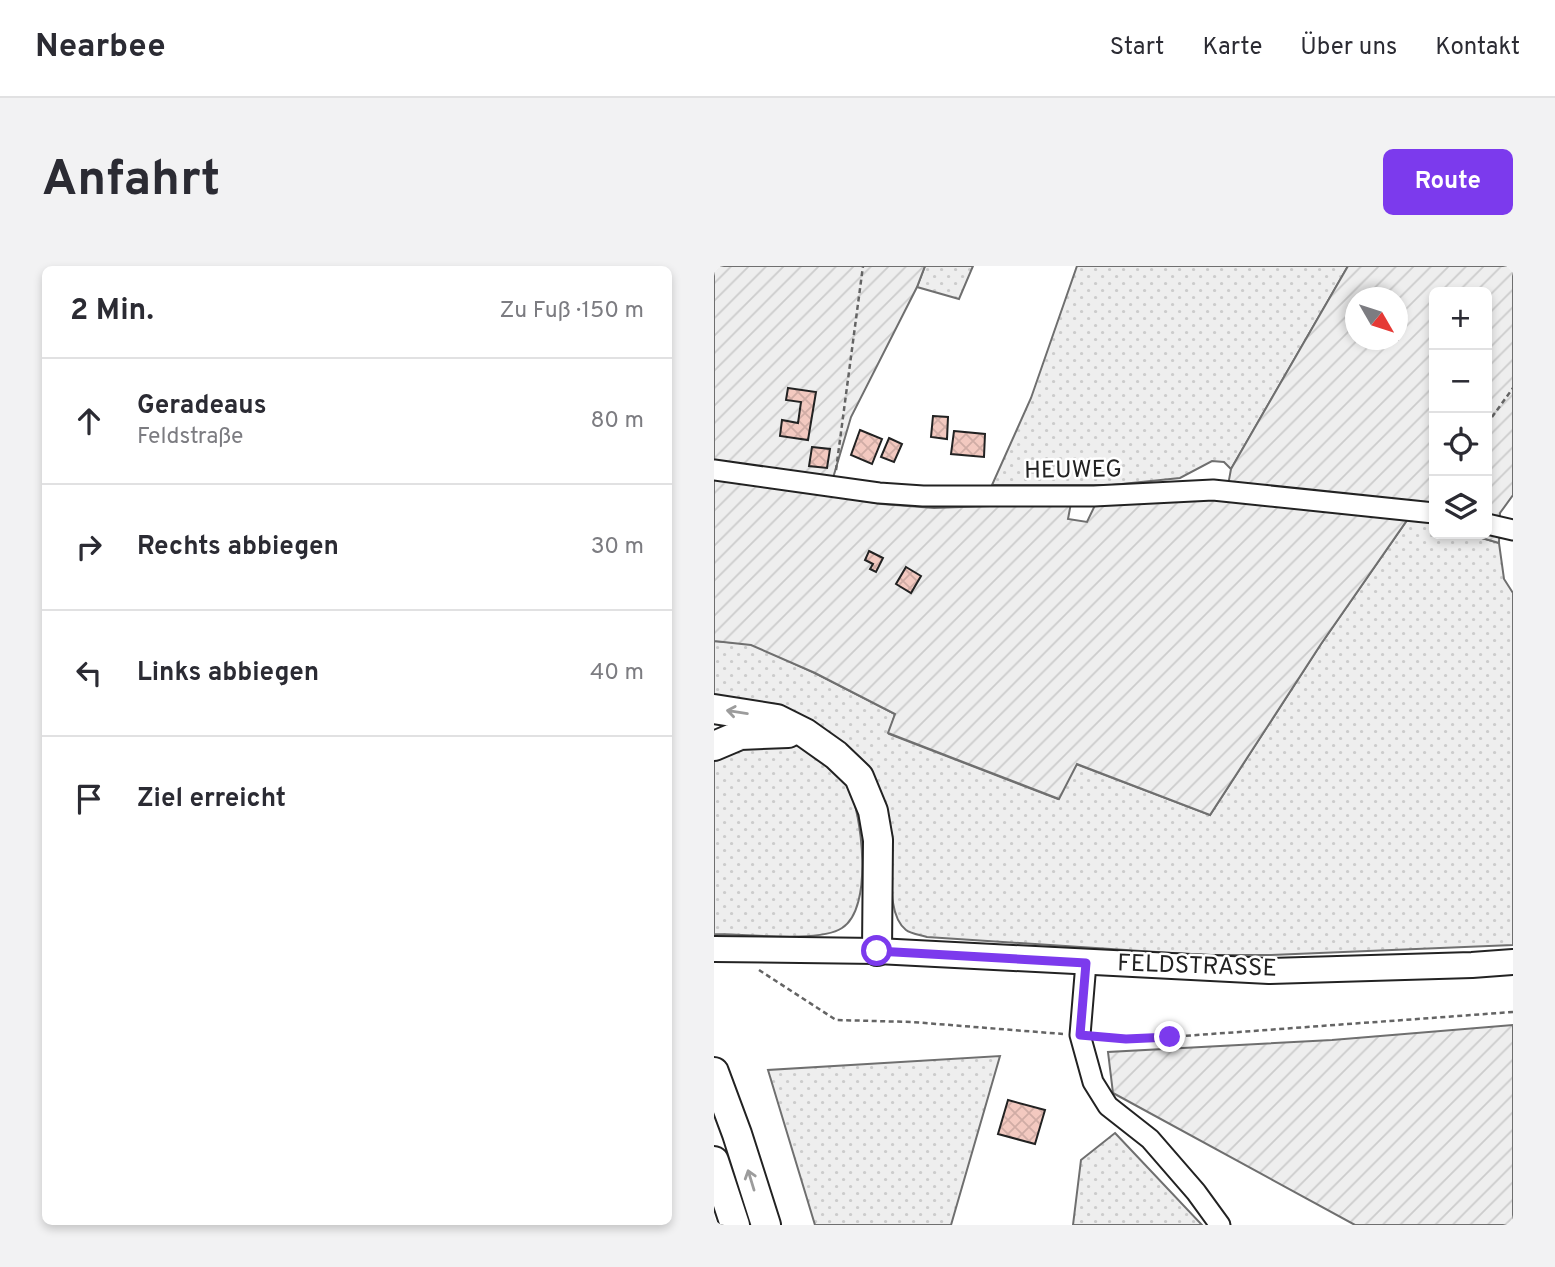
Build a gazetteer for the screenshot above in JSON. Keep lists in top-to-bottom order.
{
  "streets": {
    "main road": ["FELDSTRASSE"],
    "street": ["HEUWEG"]
  },
  "north": "bottom right",
  "page": {
    "header": "Nearbee",
    "nav": [
      "Start",
      "Karte",
      "Über uns",
      "Kontakt"
    ],
    "buttons": "Route",
    "title": "Anfahrt",
    "heading": ["2 Min.", "Zu Fuß · 150 m"],
    "map_buttons": ["+", "−"],
    "list": [
      ["Geradeaus", "Feldstraße", "80 m"],
      ["Rechts abbiegen", "30 m"],
      ["Links abbiegen", "40 m"],
      "Ziel erreicht"
    ]
  }
}
